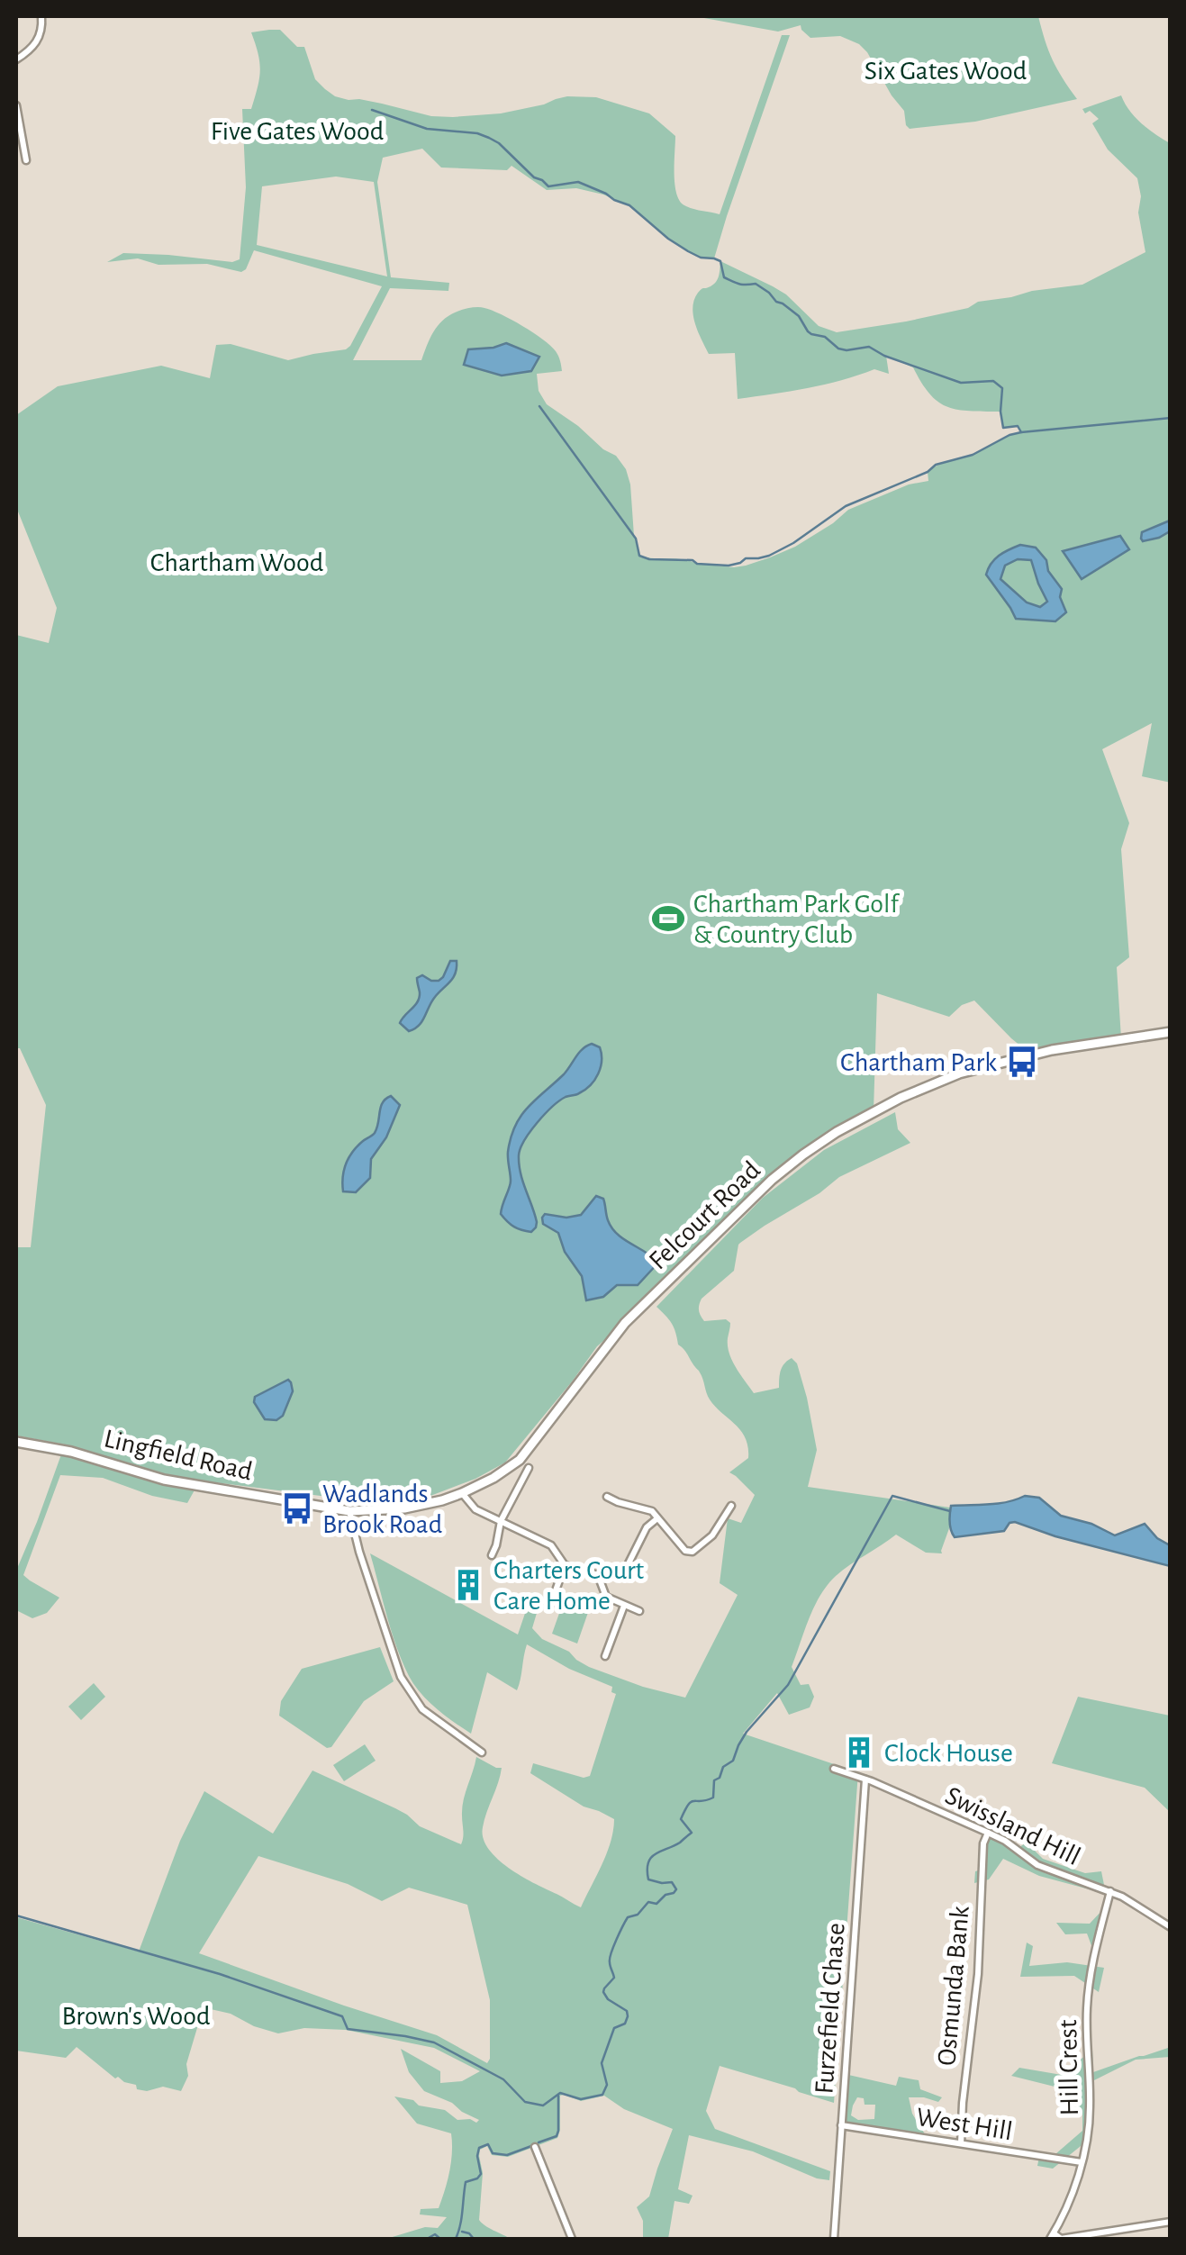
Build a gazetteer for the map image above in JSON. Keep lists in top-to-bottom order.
{
  "streets": {
    "street": [
      "Felcourt Road",
      "Lingfield Road",
      "Swissland Hill",
      "Osmunda Bank",
      "Furzefield Chase",
      "Hill Crest",
      "West Hill"
    ]
  },
  "crossings": [
    ["Felcourt Road", "Lingfield Road"],
    ["Swissland Hill", "Osmunda Bank"],
    ["Swissland Hill", "Furzefield Chase"],
    ["Swissland Hill", "Hill Crest"],
    ["Osmunda Bank", "West Hill"],
    ["Furzefield Chase", "West Hill"],
    ["Hill Crest", "West Hill"]
  ],
  "parks": [
    "Six Gates Wood",
    "Five Gates Wood",
    "Chartham Wood",
    "Brown's Wood"
  ],
  "places": {
    "sports": ["Chartham Park Golf & Country Club"],
    "bus stop": ["Chartham Park", "Wadlands Brook Road"],
    "building": ["Charters Court Care Home", "Clock House"]
  }
}
